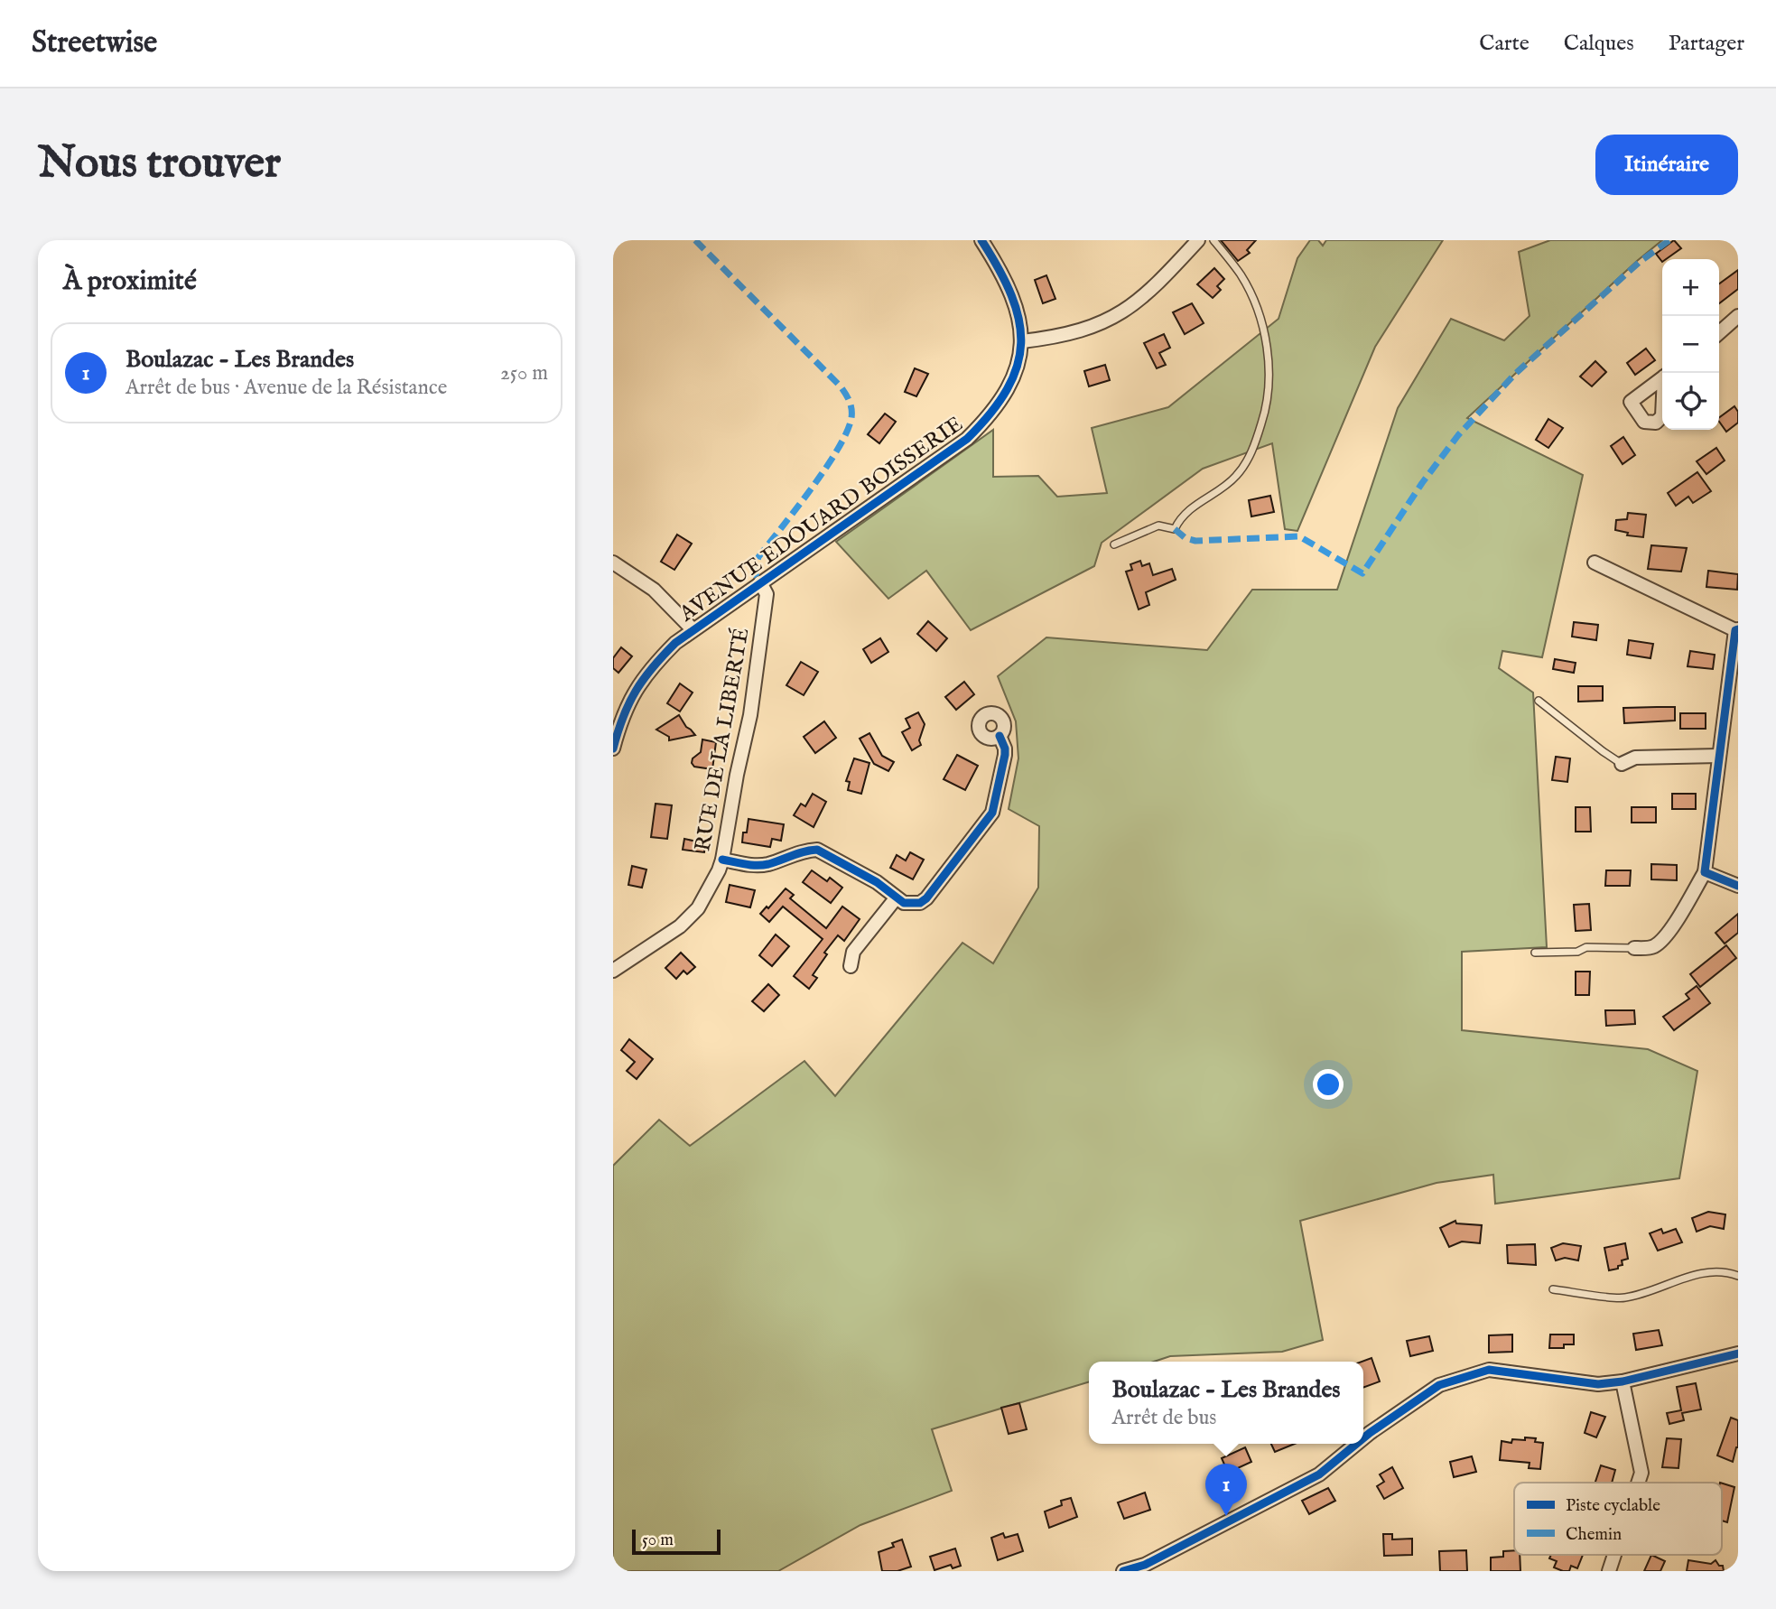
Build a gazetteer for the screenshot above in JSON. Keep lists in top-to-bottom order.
{
  "streets": {
    "street": ["AVENUE EDOUARD BOISSERIE", "RUE DE LA LIBERTÉ"]
  },
  "crossings": [
    ["AVENUE EDOUARD BOISSERIE", "RUE DE LA LIBERTÉ"]
  ],
  "legend": ["Piste cyclable", "Chemin"],
  "scale_bar": "50 m",
  "page": {
    "header": "Streetwise",
    "nav": ["Carte", "Calques", "Partager"],
    "buttons": "Itinéraire",
    "title": "Nous trouver",
    "heading": "À proximité",
    "map_buttons": ["+", "−"],
    "list": [
      {
        "mark": "1",
        "name": "Boulazac - Les Brandes",
        "note": "Arrêt de bus · Avenue de la Résistance",
        "value": "250 m"
      }
    ],
    "popup": ["Boulazac - Les Brandes", "Arrêt de bus"],
    "pins": "1",
    "scale": "50 m"
  }
}
